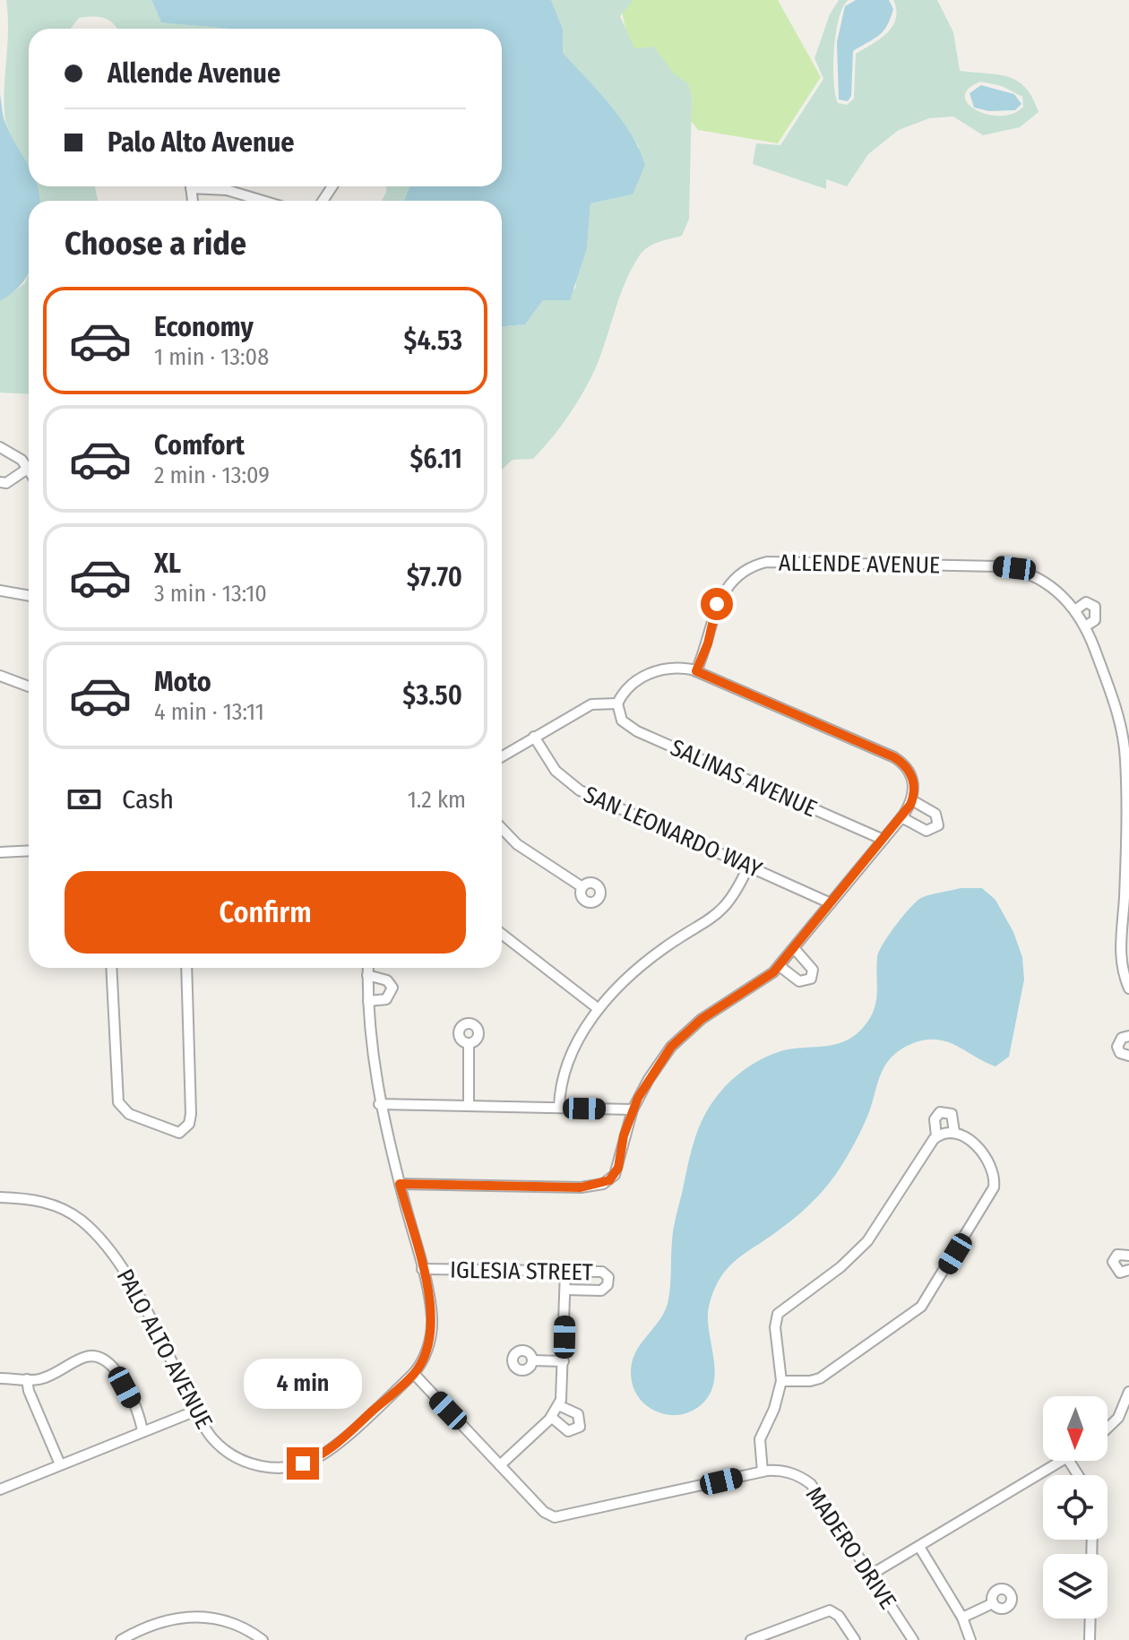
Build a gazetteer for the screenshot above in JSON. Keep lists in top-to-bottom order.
{
  "streets": {
    "street": [
      "ALLENDE AVENUE",
      "SALINAS AVENUE",
      "SAN LEONARDO WAY",
      "IGLESIA STREET",
      "PALO ALTO AVENUE",
      "MADERO DRIVE"
    ]
  },
  "crossings": [
    ["IGLESIA STREET", "PALO ALTO AVENUE"],
    ["PALO ALTO AVENUE", "MADERO DRIVE"]
  ],
  "north": "bottom",
  "page": {
    "banner": ["Allende Avenue", "Palo Alto Avenue"],
    "heading": "Choose a ride",
    "list": [
      {
        "name": "Economy",
        "note": "1 min · 13:08",
        "value": "$4.53"
      },
      {
        "name": "Comfort",
        "note": "2 min · 13:09",
        "value": "$6.11"
      },
      {
        "name": "XL",
        "note": "3 min · 13:10",
        "value": "$7.70"
      },
      {
        "name": "Moto",
        "note": "4 min · 13:11",
        "value": "$3.50"
      }
    ],
    "pay": ["Cash", "1.2 km"],
    "buttons": "Confirm",
    "bubble": "4 min"
  }
}
